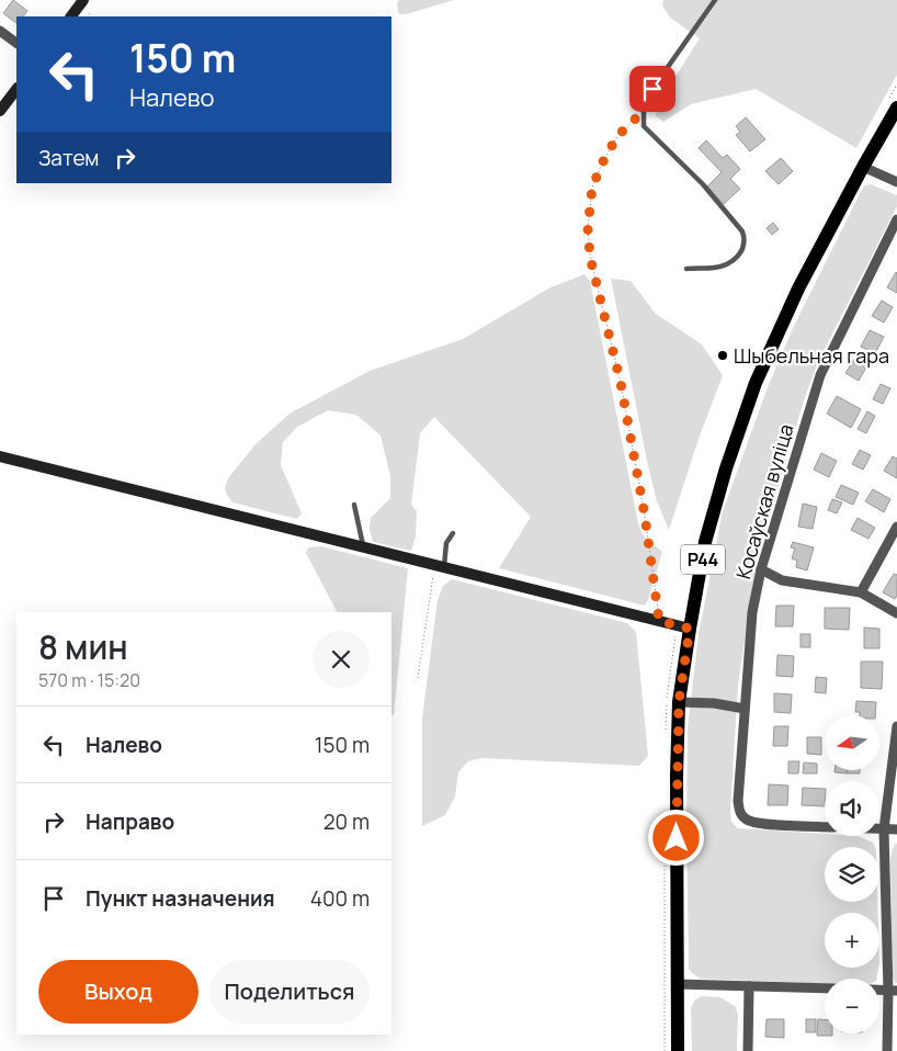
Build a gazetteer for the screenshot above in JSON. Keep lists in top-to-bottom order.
{
  "streets": {
    "main road": ["Р44"],
    "street": ["Косаўская вуліца"]
  },
  "places": ["Шыбельная гара"],
  "north": "left",
  "page": {
    "turn": ["150 m", "Налево"],
    "then": "Затем",
    "heading": ["8 мин", "570 m · 15:20"],
    "list": [
      {
        "name": "Налево",
        "value": "150 m"
      },
      {
        "name": "Направо",
        "value": "20 m"
      },
      {
        "name": "Пункт назначения",
        "value": "400 m"
      }
    ],
    "map_buttons": ["+", "−"],
    "buttons": ["Выход", "Поделиться"]
  }
}
